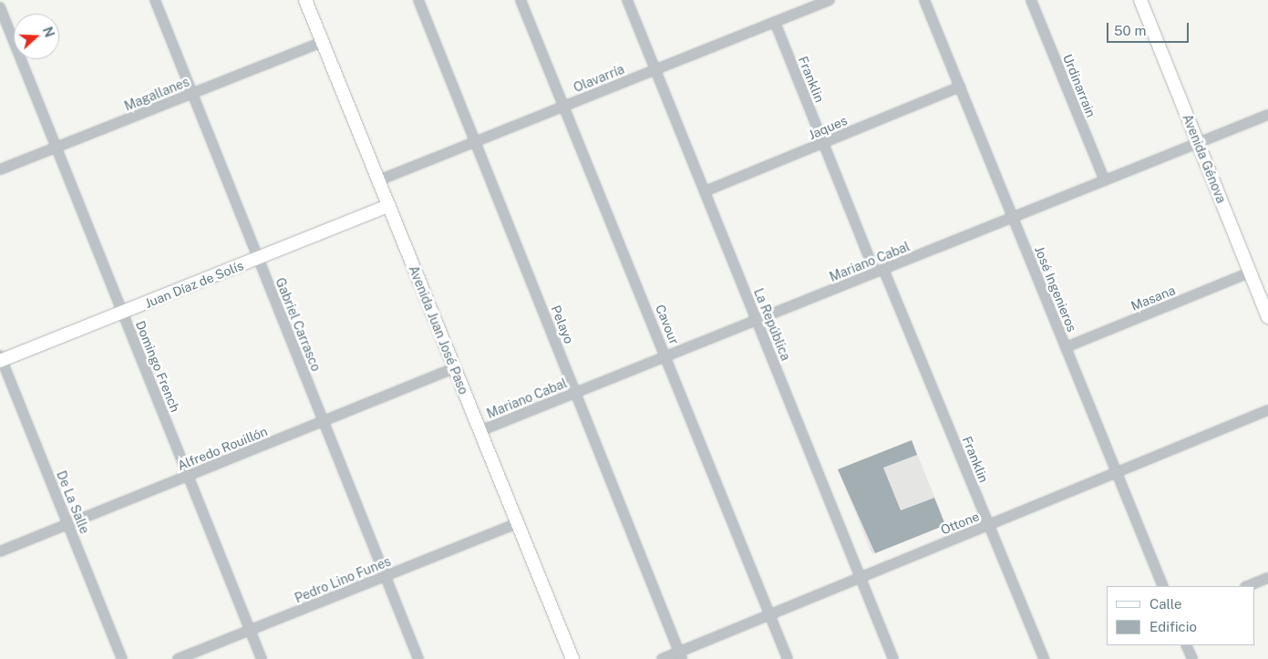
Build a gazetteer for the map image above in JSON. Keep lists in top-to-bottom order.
{
  "streets": {
    "main road": ["Avenida Génova", "Juan Díaz de Solís", "Avenida Juan José Paso"],
    "street": [
      "Olavarría",
      "Franklin",
      "Urdinarrain",
      "Magallanes",
      "Jaques",
      "Mariano Cabal",
      "José Ingenieros",
      "Masana",
      "Gabriel Carrasco",
      "Pelayo",
      "Cavour",
      "La República",
      "Domingo French",
      "Alfredo Rouillón",
      "De La Salle",
      "Ottone",
      "Pedro Lino Funes"
    ]
  },
  "crossings": [
    ["Olavarría", "Franklin"],
    ["Olavarría", "Pelayo"],
    ["Olavarría", "Cavour"],
    ["Olavarría", "La República"],
    ["Olavarría", "Avenida Juan José Paso"],
    ["Franklin", "Jaques"],
    ["Franklin", "Mariano Cabal"],
    ["Franklin", "Ottone"],
    ["Urdinarrain", "Mariano Cabal"],
    ["Magallanes", "Gabriel Carrasco"],
    ["Magallanes", "Avenida Juan José Paso"],
    ["Magallanes", "Domingo French"],
    ["Jaques", "José Ingenieros"],
    ["Jaques", "La República"],
    ["Avenida Génova", "Mariano Cabal"],
    ["Avenida Génova", "Masana"],
    ["Mariano Cabal", "José Ingenieros"],
    ["Mariano Cabal", "Pelayo"],
    ["Mariano Cabal", "Cavour"],
    ["Mariano Cabal", "La República"],
    ["Mariano Cabal", "Avenida Juan José Paso"],
    ["Juan Díaz de Solís", "Gabriel Carrasco"],
    ["Juan Díaz de Solís", "Avenida Juan José Paso"],
    ["Juan Díaz de Solís", "Domingo French"],
    ["Juan Díaz de Solís", "De La Salle"],
    ["José Ingenieros", "Masana"],
    ["José Ingenieros", "Ottone"],
    ["Gabriel Carrasco", "Alfredo Rouillón"],
    ["Gabriel Carrasco", "Pedro Lino Funes"],
    ["Pelayo", "Ottone"],
    ["Cavour", "Ottone"],
    ["La República", "Ottone"],
    ["Avenida Juan José Paso", "Alfredo Rouillón"],
    ["Avenida Juan José Paso", "Pedro Lino Funes"],
    ["Domingo French", "Alfredo Rouillón"],
    ["Domingo French", "Pedro Lino Funes"],
    ["Alfredo Rouillón", "De La Salle"]
  ],
  "legend": ["Calle", "Edificio"],
  "scale_bar": "50 m",
  "north": "right"
}
